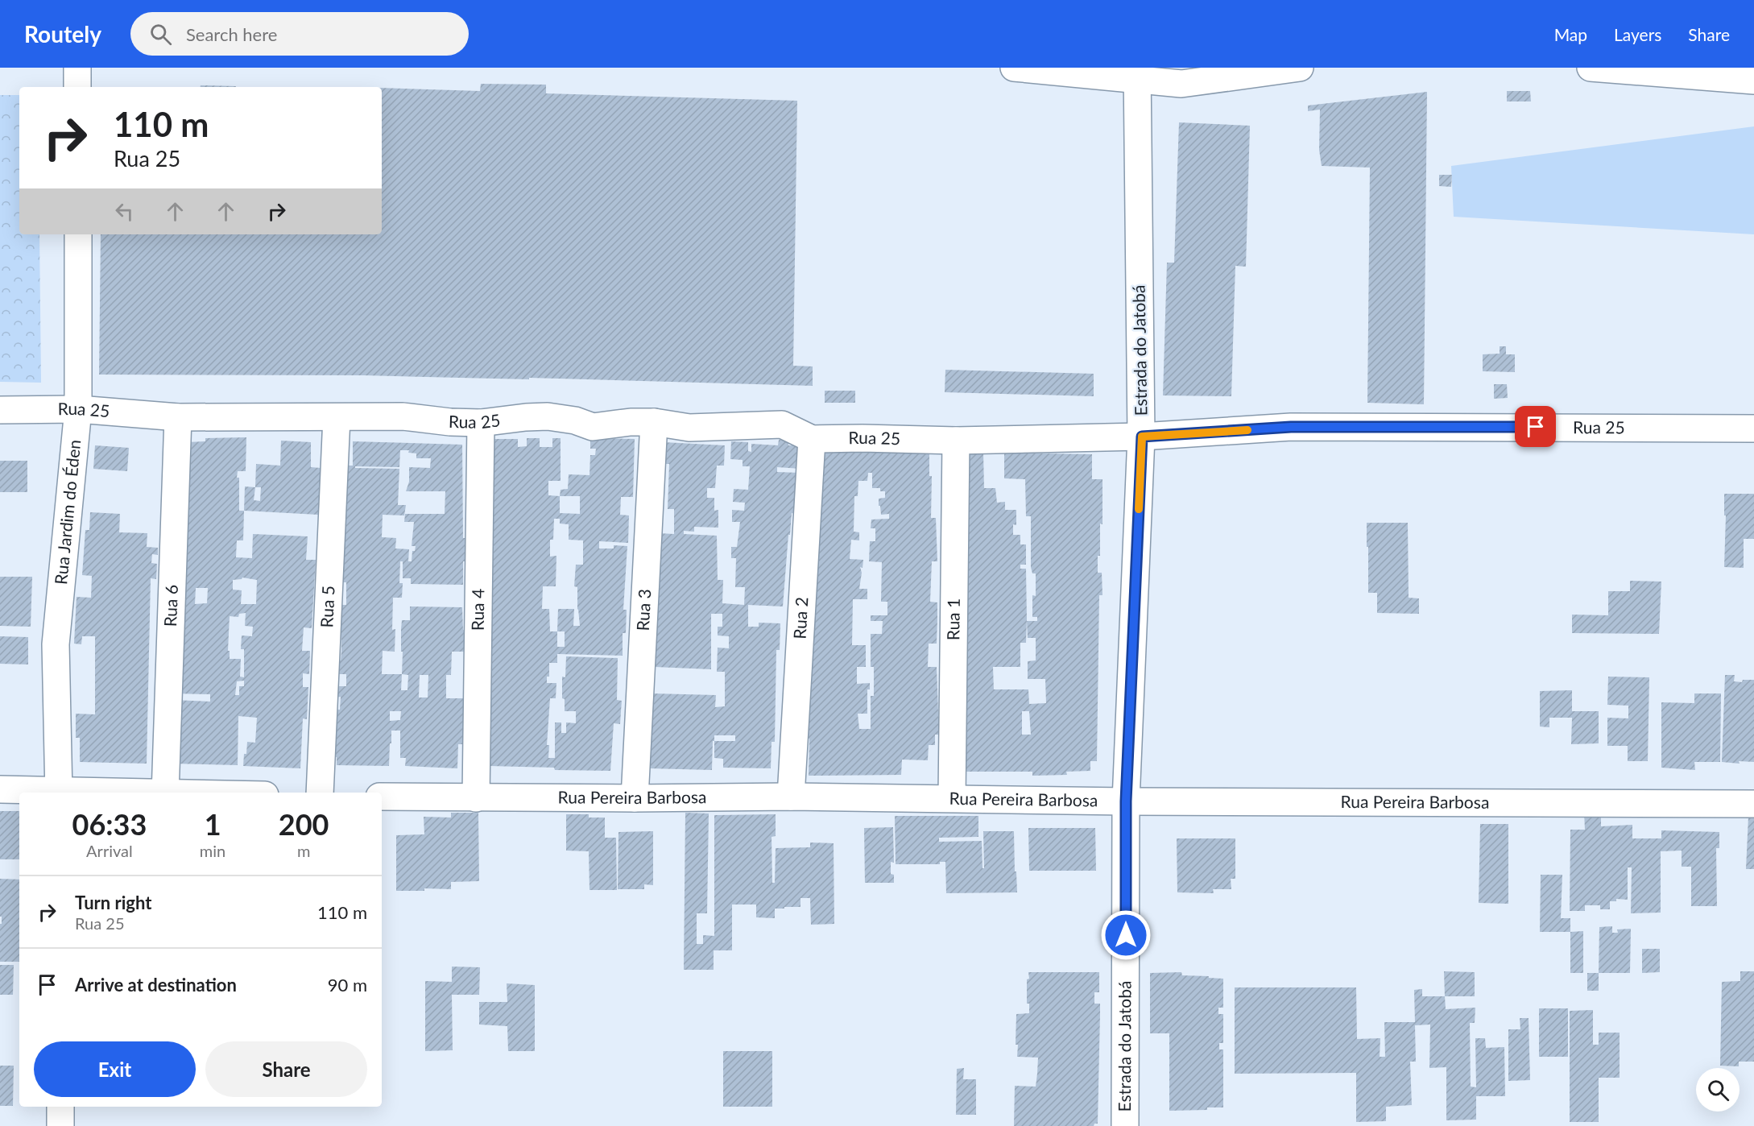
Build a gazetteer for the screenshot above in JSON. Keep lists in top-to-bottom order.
{
  "streets": {
    "street": [
      "Estrada do Jatobá",
      "Rua 25",
      "Rua Jardim do Éden",
      "Rua 6",
      "Rua 5",
      "Rua 4",
      "Rua 3",
      "Rua 2",
      "Rua 1",
      "Rua Pereira Barbosa"
    ]
  },
  "crossings": [
    ["Estrada do Jatobá", "Rua 25"],
    ["Estrada do Jatobá", "Rua Pereira Barbosa"],
    ["Rua 25", "Rua Jardim do Éden"],
    ["Rua 25", "Rua 6"],
    ["Rua 25", "Rua 5"],
    ["Rua 25", "Rua 4"],
    ["Rua 25", "Rua 3"],
    ["Rua 25", "Rua 2"],
    ["Rua 25", "Rua 1"],
    ["Rua 4", "Rua Pereira Barbosa"],
    ["Rua 3", "Rua Pereira Barbosa"],
    ["Rua 2", "Rua Pereira Barbosa"],
    ["Rua 1", "Rua Pereira Barbosa"]
  ],
  "page": {
    "header": "Routely",
    "search": "Search here",
    "nav": ["Map", "Layers", "Share"],
    "turn": ["110 m", "Rua 25"],
    "eta": [
      "06:33",
      "Arrival",
      "1",
      "min",
      "200",
      "m"
    ],
    "list": [
      {
        "name": "Turn right",
        "note": "Rua 25",
        "value": "110 m"
      },
      {
        "name": "Arrive at destination",
        "value": "90 m"
      }
    ],
    "buttons": ["Exit", "Share"]
  }
}
